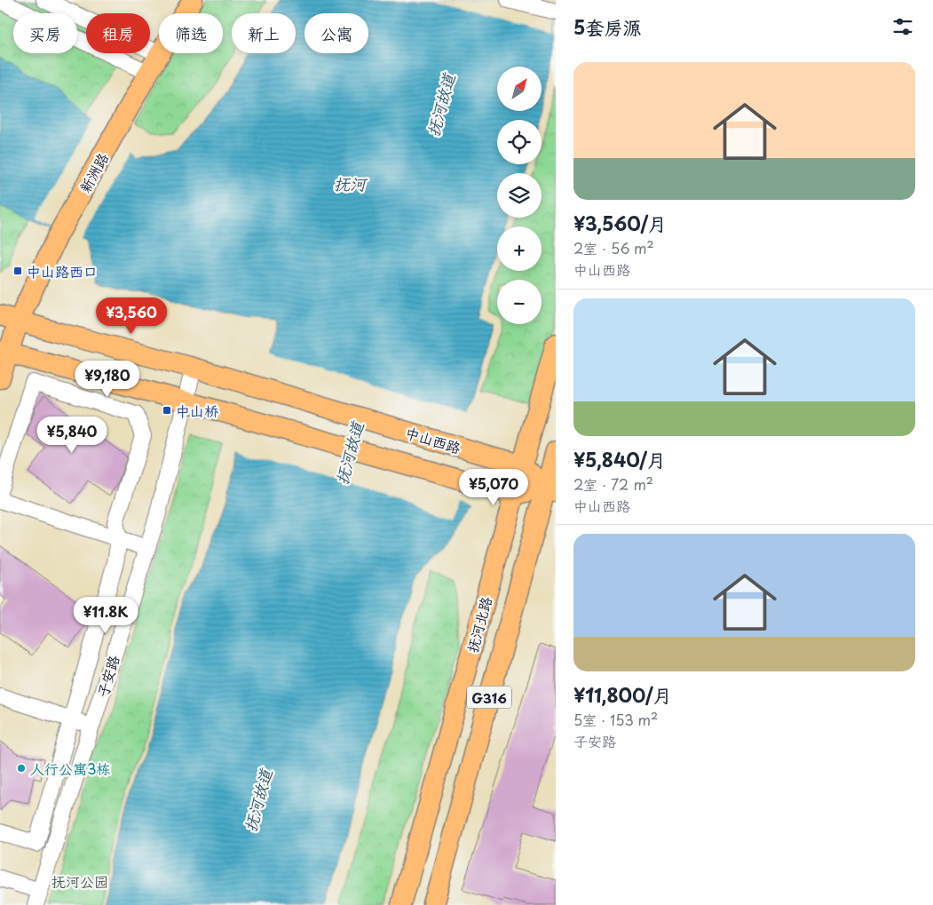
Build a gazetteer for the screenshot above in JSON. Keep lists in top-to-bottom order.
{
  "streets": {
    "main road": [
      "新洲路",
      "中山西路",
      "抚河北路",
      "G316"
    ],
    "street": ["子安路"]
  },
  "crossings": [
    ["新洲路", "中山西路"],
    ["中山西路", "抚河北路"],
    ["中山西路", "子安路"]
  ],
  "water": ["抚河故道", "抚河"],
  "parks": ["抚河公园"],
  "places": {
    "transit": ["中山路西口", "中山桥"],
    "other": ["人行公寓3栋"]
  },
  "north": "top right",
  "page": {
    "heading": "5套房源",
    "chip": [
      "买房",
      "租房",
      "筛选",
      "新上",
      "公寓"
    ],
    "list": [
      {
        "name": "¥3,560/月",
        "note": "2室 · 56 m² · 中山西路"
      },
      {
        "name": "¥5,840/月",
        "note": "2室 · 72 m² · 中山西路"
      },
      {
        "name": "¥11,800/月",
        "note": "5室 · 153 m² · 子安路"
      }
    ],
    "map_buttons": ["+", "−"],
    "price": [
      "¥3,560",
      "¥9,180",
      "¥5,840",
      "¥5,070",
      "¥11.8K"
    ]
  }
}
